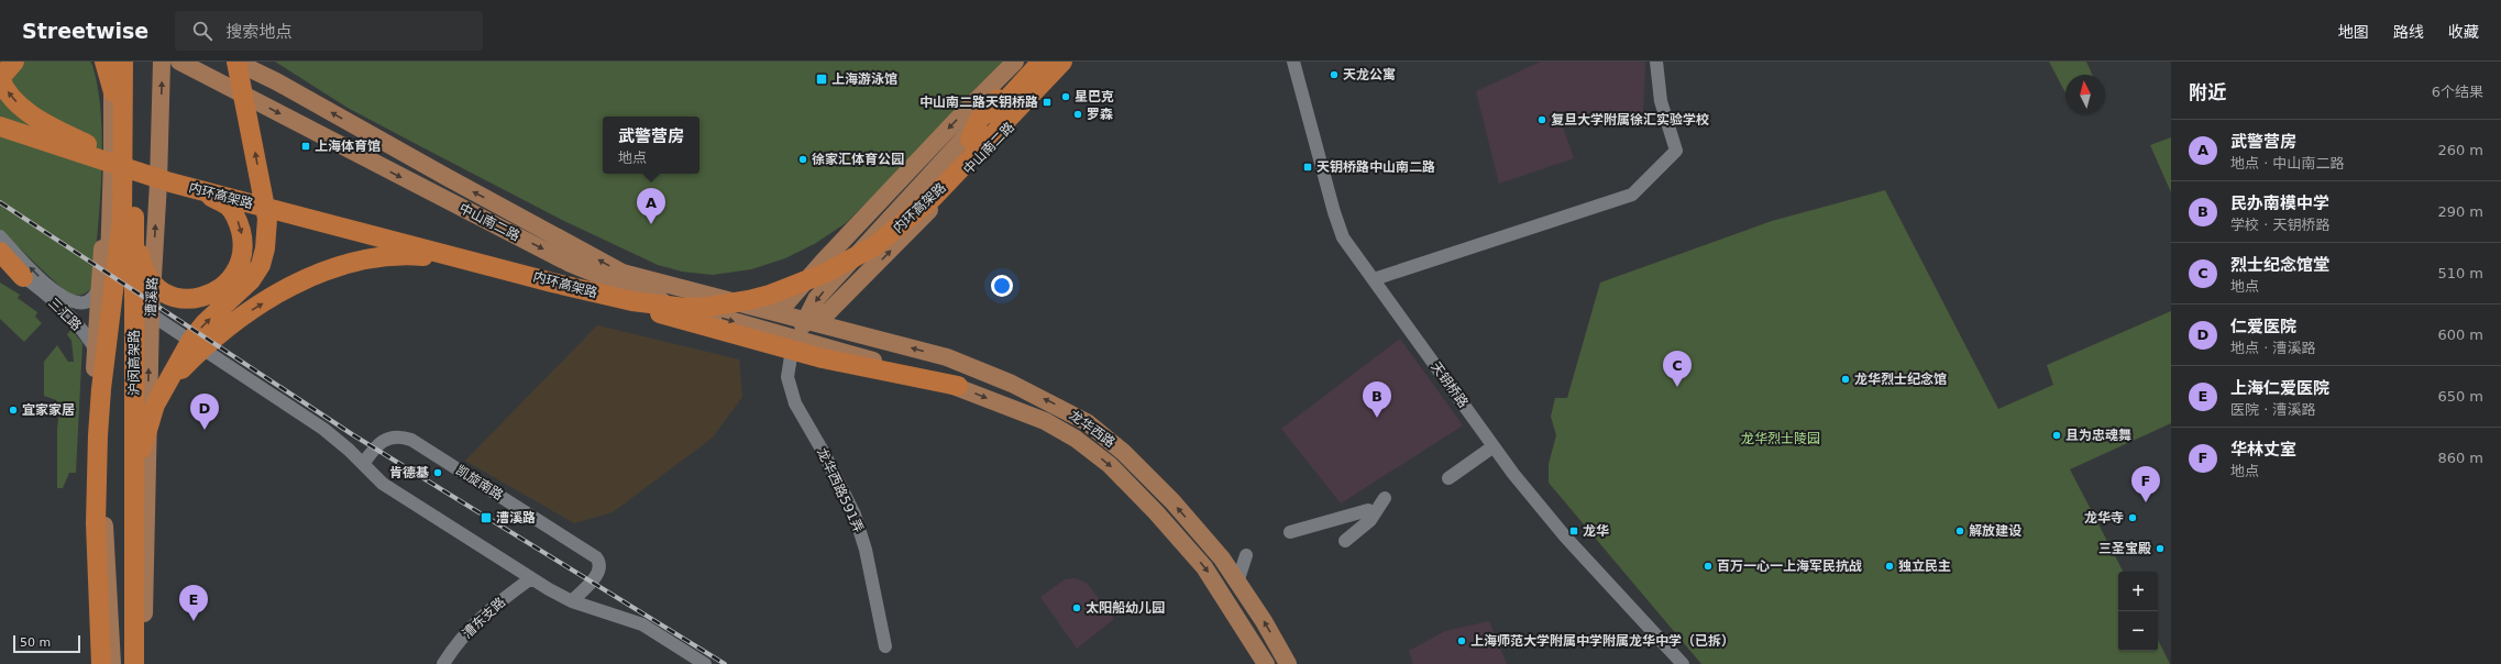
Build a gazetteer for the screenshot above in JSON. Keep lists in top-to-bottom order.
{
  "streets": {
    "highway": ["内环高架路", "沪闵高架路"],
    "main road": ["中山南二路", "漕溪路", "龙华西路"],
    "street": [
      "三汇路",
      "天钥桥路",
      "凯旋南路",
      "龙华西路591弄",
      "漕东支路"
    ]
  },
  "crossings": [
    ["中山南二路", "龙华西路"],
    ["中山南二路", "龙华西路591弄"],
    ["龙华西路", "龙华西路591弄"]
  ],
  "parks": ["龙华烈士陵园"],
  "places": {
    "other": [
      "天龙公寓",
      "星巴克",
      "罗森",
      "复旦大学附属徐汇实验学校",
      "徐家汇体育公园",
      "龙华烈士纪念馆",
      "宜家家居",
      "且为忠魂舞",
      "肯德基",
      "龙华寺",
      "解放建设",
      "三圣宝殿",
      "百万一心一上海军民抗战",
      "独立民主",
      "太阳船幼儿园",
      "上海师范大学附属中学附属龙华中学（已拆）"
    ],
    "transit": [
      "上海游泳馆",
      "中山南二路天钥桥路",
      "上海体育馆",
      "天钥桥路中山南二路",
      "漕溪路",
      "龙华"
    ]
  },
  "scale_bar": "50 m",
  "north": "top",
  "page": {
    "header": "Streetwise",
    "search": "搜索地点",
    "nav": ["地图", "路线", "收藏"],
    "heading": ["附近", "6个结果"],
    "popup": ["武警营房", "地点"],
    "list": [
      {
        "mark": "A",
        "name": "武警营房",
        "note": "地点 · 中山南二路",
        "value": "260 m"
      },
      {
        "mark": "B",
        "name": "民办南模中学",
        "note": "学校 · 天钥桥路",
        "value": "290 m"
      },
      {
        "mark": "C",
        "name": "烈士纪念馆堂",
        "note": "地点",
        "value": "510 m"
      },
      {
        "mark": "D",
        "name": "仁爱医院",
        "note": "地点 · 漕溪路",
        "value": "600 m"
      },
      {
        "mark": "E",
        "name": "上海仁爱医院",
        "note": "医院 · 漕溪路",
        "value": "650 m"
      },
      {
        "mark": "F",
        "name": "华林丈室",
        "note": "地点",
        "value": "860 m"
      }
    ],
    "pins": [
      "A",
      "C",
      "B",
      "D",
      "F",
      "E"
    ],
    "map_buttons": ["+", "−"],
    "scale": "50 m"
  }
}
